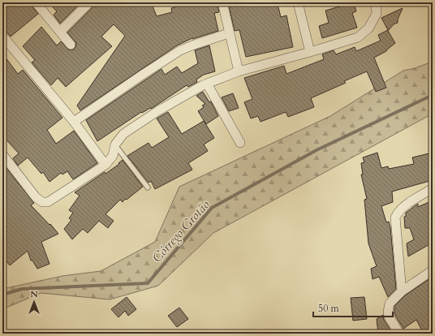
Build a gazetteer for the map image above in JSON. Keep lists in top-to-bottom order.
{
  "water": ["Córrego Grotão"],
  "scale_bar": "50 m",
  "north": "top"
}
